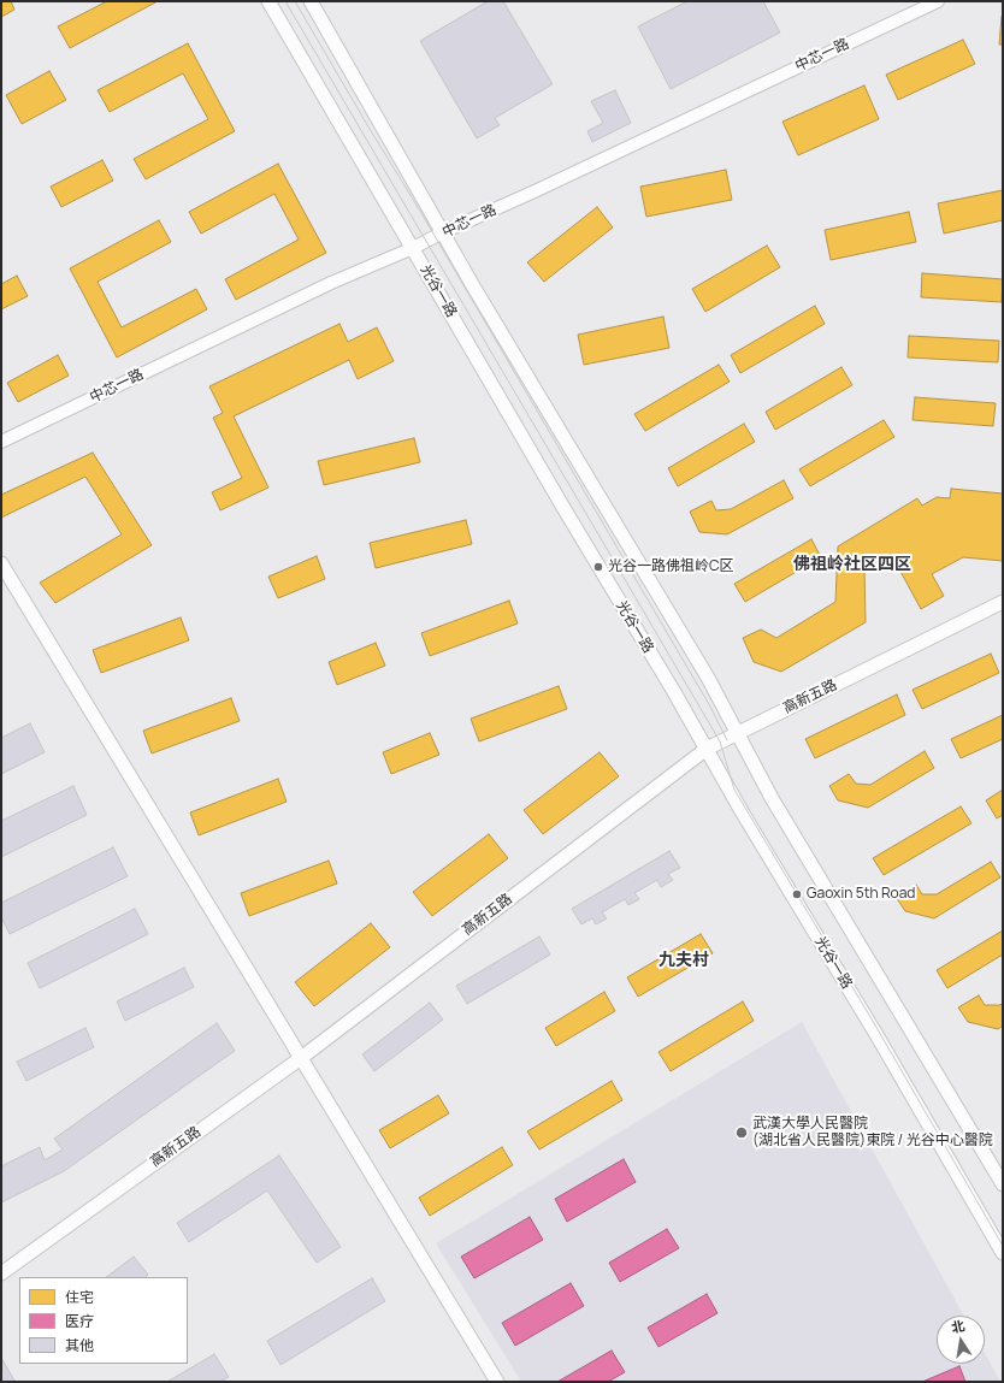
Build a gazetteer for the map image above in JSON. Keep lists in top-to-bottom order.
{
  "streets": {
    "main road": ["光谷一路", "高新五路"],
    "street": ["中芯一路"]
  },
  "crossings": [
    ["中芯一路", "光谷一路"],
    ["光谷一路", "高新五路"]
  ],
  "districts": ["佛祖岭社区四区", "九夫村"],
  "places": ["光谷一路佛祖岭C区", "Gaoxin 5th Road", "武漢大學人民醫院 (湖北省人民醫院)東院 / 光谷中心醫院"],
  "legend": ["住宅", "医疗", "其他"],
  "north": "top"
}
